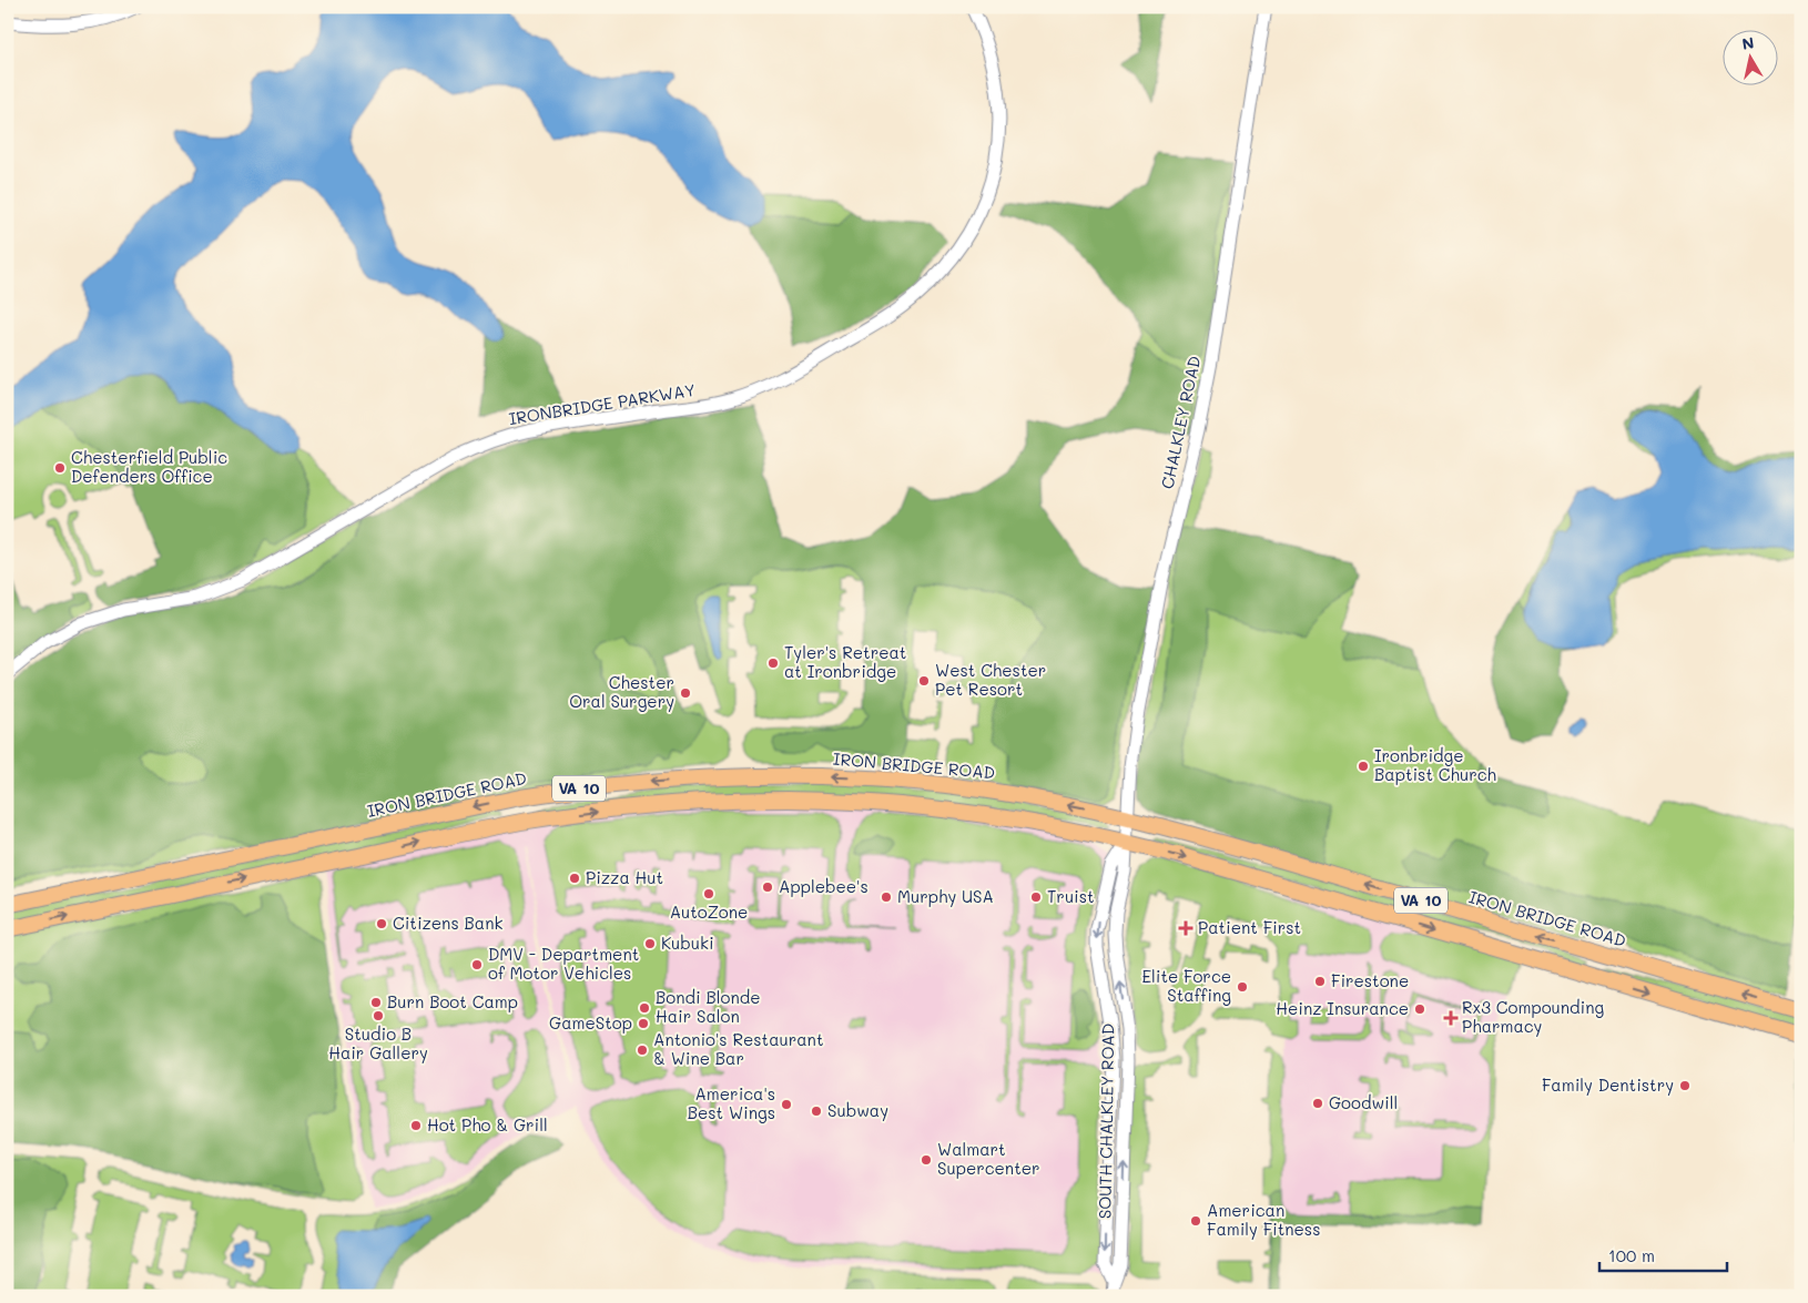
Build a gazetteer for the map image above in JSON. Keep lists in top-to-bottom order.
{
  "streets": {
    "main road": ["IRON BRIDGE ROAD", "VA 10"],
    "street": ["IRONBRIDGE PARKWAY", "CHALKLEY ROAD", "SOUTH CHALKLEY ROAD"]
  },
  "crossings": [
    ["CHALKLEY ROAD", "IRON BRIDGE ROAD"],
    ["CHALKLEY ROAD", "VA 10"],
    ["CHALKLEY ROAD", "SOUTH CHALKLEY ROAD"],
    ["VA 10", "SOUTH CHALKLEY ROAD"]
  ],
  "places": {
    "other": [
      "Chesterfield Public Defenders Office",
      "Tyler's Retreat at Ironbridge",
      "West Chester Pet Resort",
      "Chester Oral Surgery",
      "Ironbridge Baptist Church",
      "Pizza Hut",
      "Applebee's",
      "AutoZone",
      "Murphy USA",
      "Truist",
      "Citizens Bank",
      "Kubuki",
      "DMV - Department of Motor Vehicles",
      "Firestone",
      "Elite Force Staffing",
      "Burn Boot Camp",
      "Bondi Blonde Hair Salon",
      "Heinz Insurance",
      "Studio B Hair Gallery",
      "GameStop",
      "Antonio's Restaurant & Wine Bar",
      "Family Dentistry",
      "Goodwill",
      "America's Best Wings",
      "Subway",
      "Hot Pho & Grill",
      "Walmart Supercenter",
      "American Family Fitness"
    ],
    "health": ["Patient First", "Rx3 Compounding Pharmacy"]
  },
  "scale_bar": "100 m",
  "north": "top"
}
